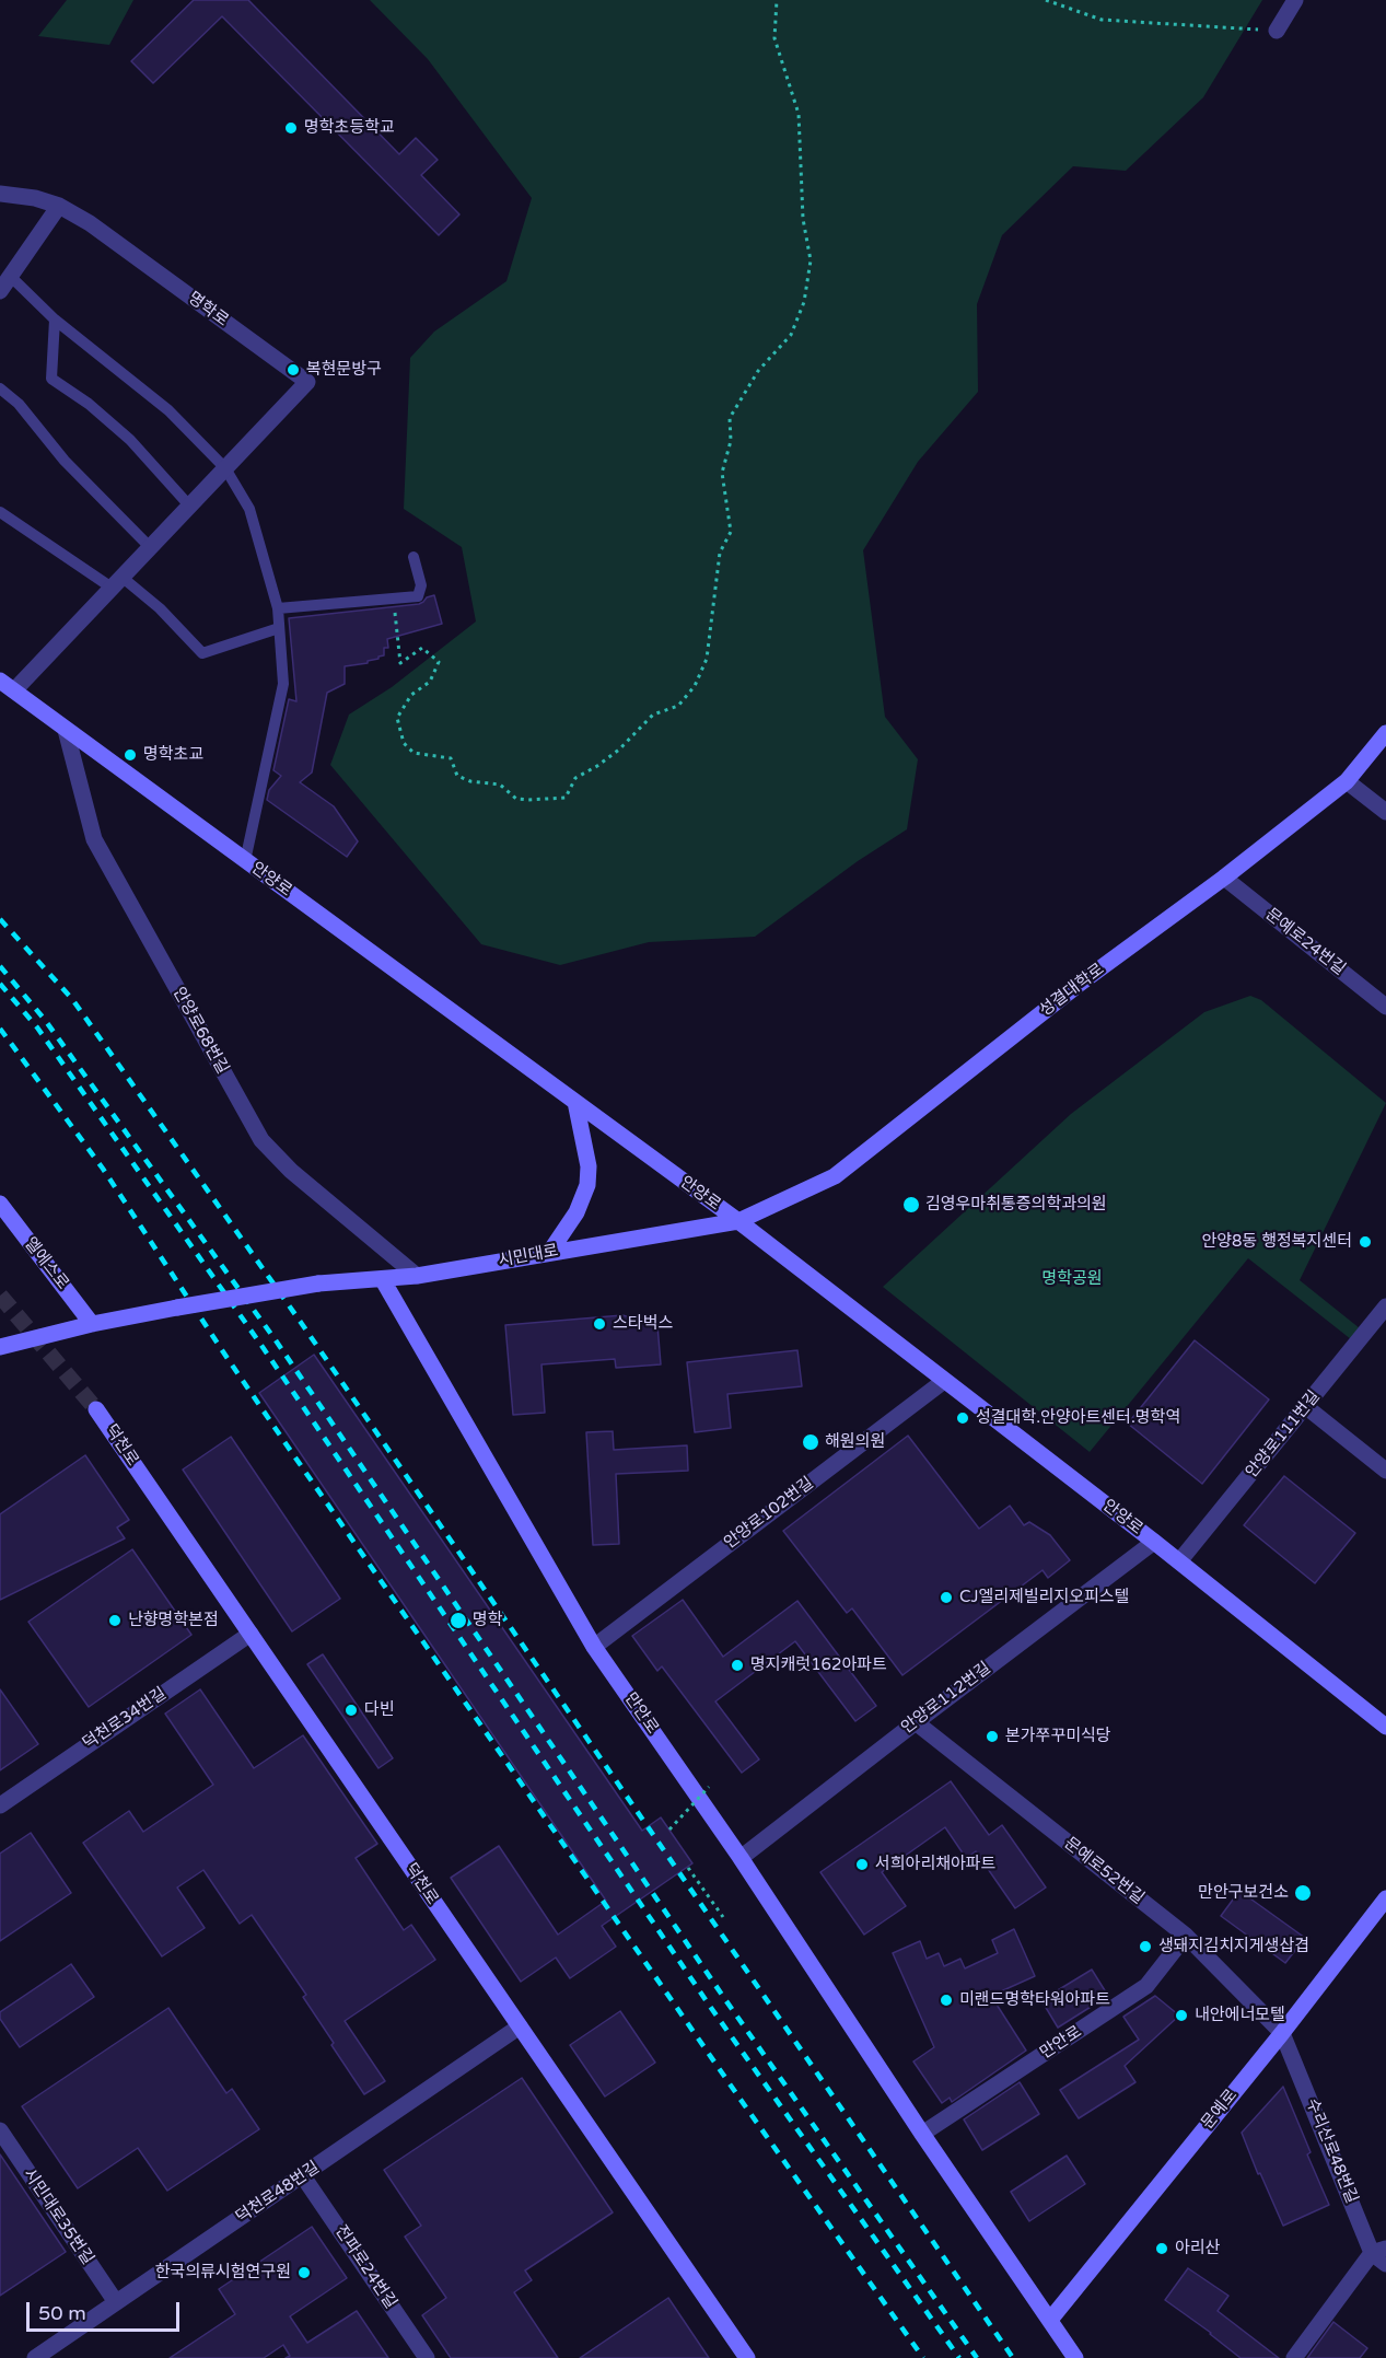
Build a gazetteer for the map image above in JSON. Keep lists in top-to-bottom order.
{
  "streets": {
    "street": [
      "명학로",
      "안양로",
      "문예로24번길",
      "성결대학로",
      "안양로68번길",
      "시민대로",
      "엘에스로",
      "안양로111번길",
      "덕천로",
      "안양로102번길",
      "안양로112번길",
      "만안로",
      "덕천로34번길",
      "문예로52번길",
      "문예로",
      "수리산로48번길",
      "덕천로48번길",
      "시민대로35번길",
      "전파로24번길"
    ]
  },
  "crossings": [
    ["명학로", "안양로"],
    ["안양로", "성결대학로"],
    ["안양로", "안양로68번길"],
    ["안양로", "시민대로"],
    ["안양로", "안양로111번길"],
    ["안양로", "안양로102번길"],
    ["안양로", "안양로112번길"],
    ["문예로24번길", "성결대학로"],
    ["성결대학로", "시민대로"],
    ["안양로68번길", "시민대로"],
    ["시민대로", "엘에스로"],
    ["시민대로", "만안로"],
    ["덕천로", "덕천로34번길"],
    ["덕천로", "덕천로48번길"],
    ["안양로102번길", "만안로"],
    ["안양로112번길", "만안로"],
    ["안양로112번길", "문예로52번길"],
    ["만안로", "문예로52번길"],
    ["만안로", "문예로"],
    ["문예로52번길", "문예로"],
    ["문예로52번길", "수리산로48번길"],
    ["문예로", "수리산로48번길"],
    ["덕천로48번길", "시민대로35번길"],
    ["덕천로48번길", "전파로24번길"]
  ],
  "parks": ["명학공원"],
  "places": [
    "명학초등학교",
    "복현문방구",
    "명학초교",
    "김영우마취통증의학과의원",
    "안양8동 행정복지센터",
    "스타벅스",
    "성결대학.안양아트센터.명학역",
    "해원의원",
    "CJ엘리제빌리지오피스텔",
    "난향명학본점",
    "명학",
    "명지캐럿162아파트",
    "다빈",
    "본가쭈꾸미식당",
    "서희아리채아파트",
    "만안구보건소",
    "생돼지김치지게생삽겹",
    "미랜드명학타워아파트",
    "내안에너모텔",
    "아리산",
    "한국의류시험연구원"
  ],
  "scale_bar": "50 m"
}
